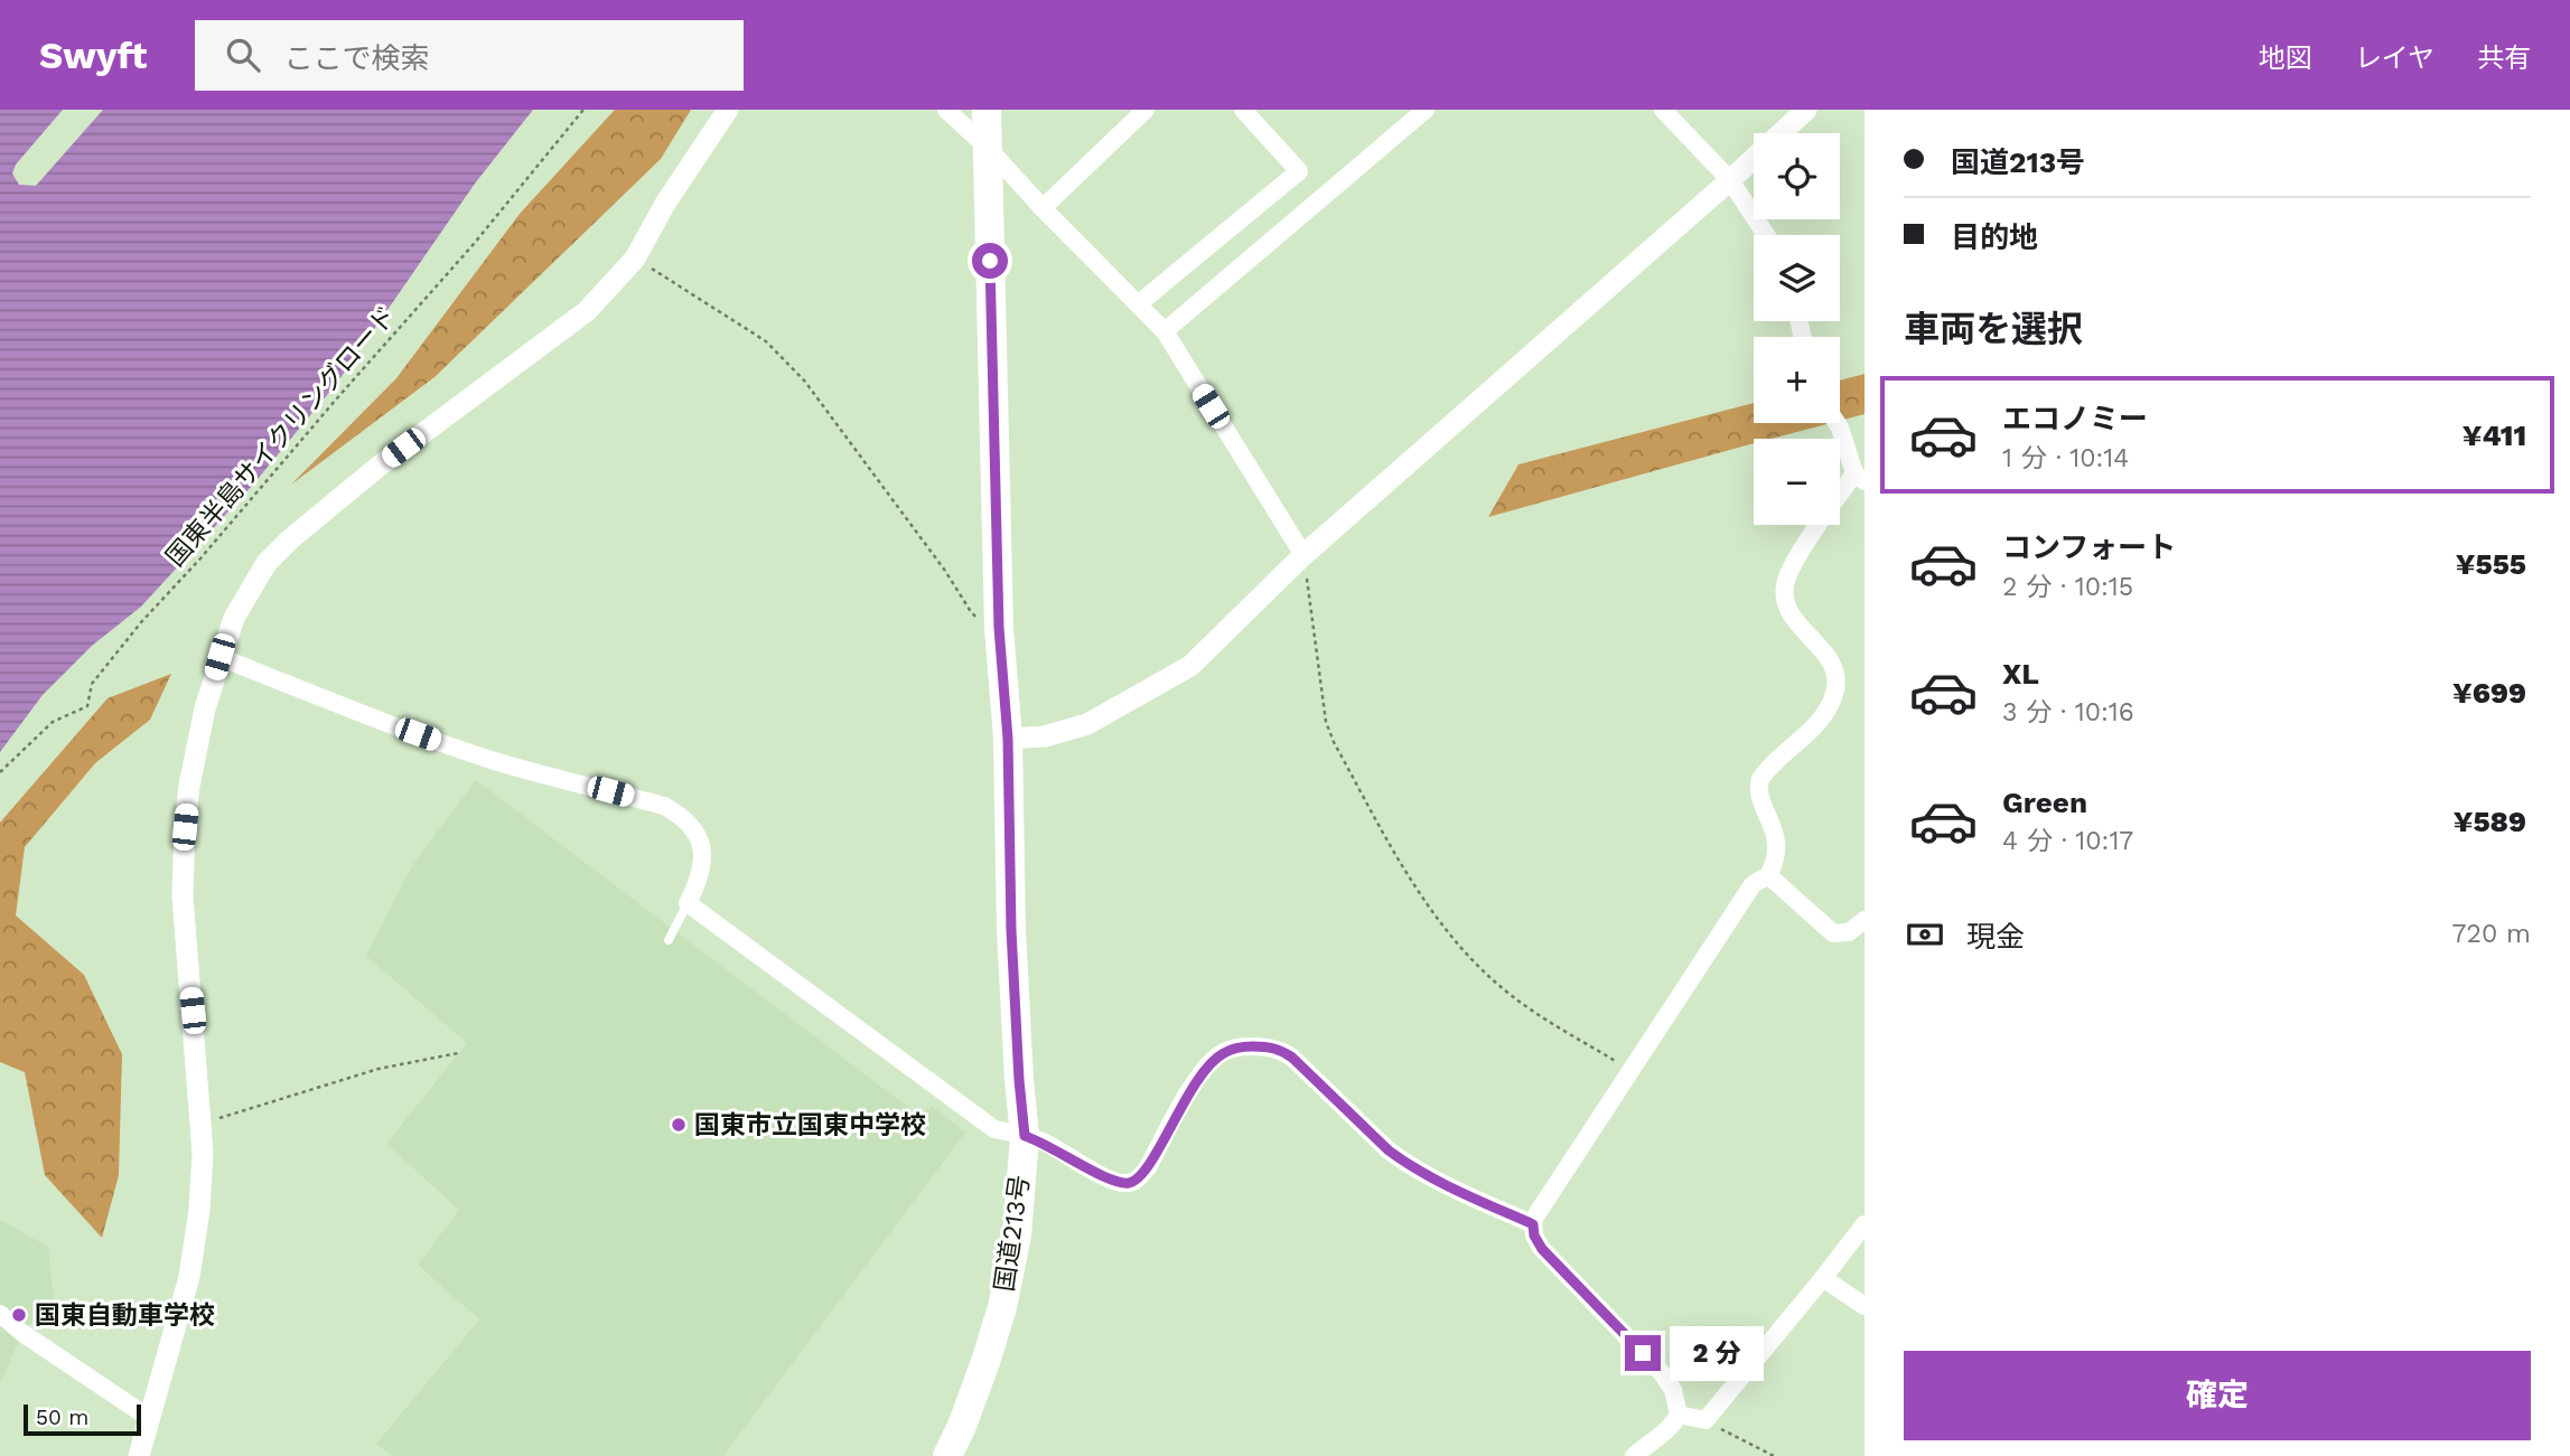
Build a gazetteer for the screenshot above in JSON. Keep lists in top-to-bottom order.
{
  "streets": {
    "highway": ["国道213号"],
    "path": ["国東半島サイクリングロード"]
  },
  "places": ["国東市立国東中学校", "国東自動車学校"],
  "scale_bar": "50 m",
  "page": {
    "header": "Swyft",
    "search": "ここで検索",
    "nav": ["地図", "レイヤ", "共有"],
    "banner": ["国道213号", "目的地"],
    "map_buttons": ["+", "−"],
    "heading": "車両を選択",
    "list": [
      {
        "name": "エコノミー",
        "note": "1 分 · 10:14",
        "value": "¥411"
      },
      {
        "name": "コンフォート",
        "note": "2 分 · 10:15",
        "value": "¥555"
      },
      {
        "name": "XL",
        "note": "3 分 · 10:16",
        "value": "¥699"
      },
      {
        "name": "Green",
        "note": "4 分 · 10:17",
        "value": "¥589"
      }
    ],
    "pay": ["現金", "720 m"],
    "bubble": "2 分",
    "buttons": "確定",
    "scale": "50 m"
  }
}
